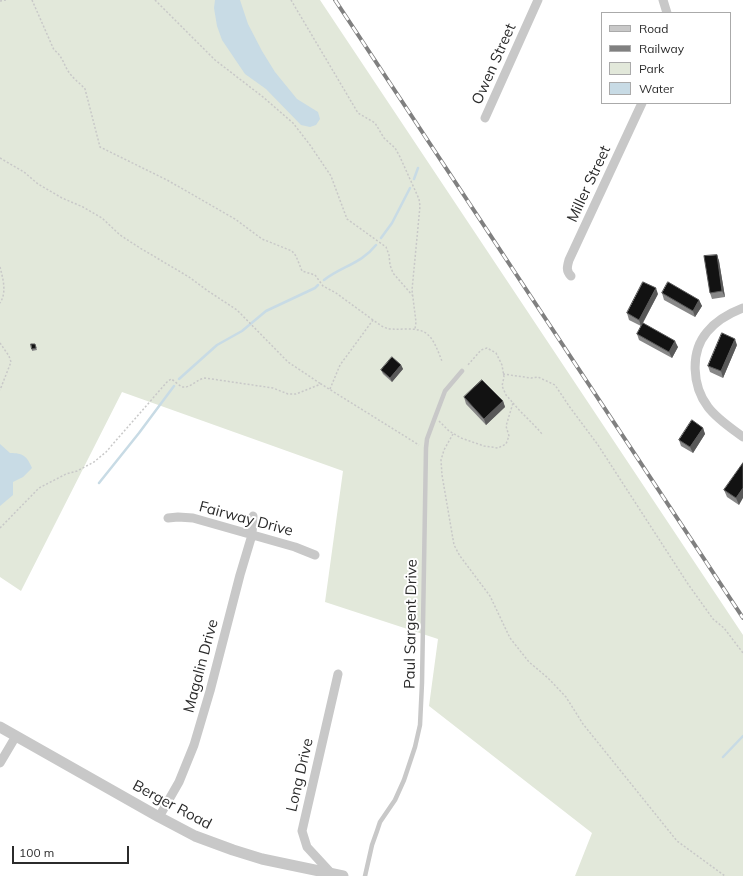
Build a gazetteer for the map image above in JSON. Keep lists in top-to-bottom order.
{
  "streets": {
    "street": [
      "Owen Street",
      "Miller Street",
      "Fairway Drive",
      "Magalin Drive",
      "Long Drive",
      "Berger Road"
    ],
    "lane": ["Paul Sargent Drive"]
  },
  "crossings": [
    ["Fairway Drive", "Magalin Drive"],
    ["Magalin Drive", "Berger Road"],
    ["Long Drive", "Berger Road"]
  ],
  "legend": [
    "Road",
    "Railway",
    "Park",
    "Water"
  ],
  "scale_bar": "100 m"
}
